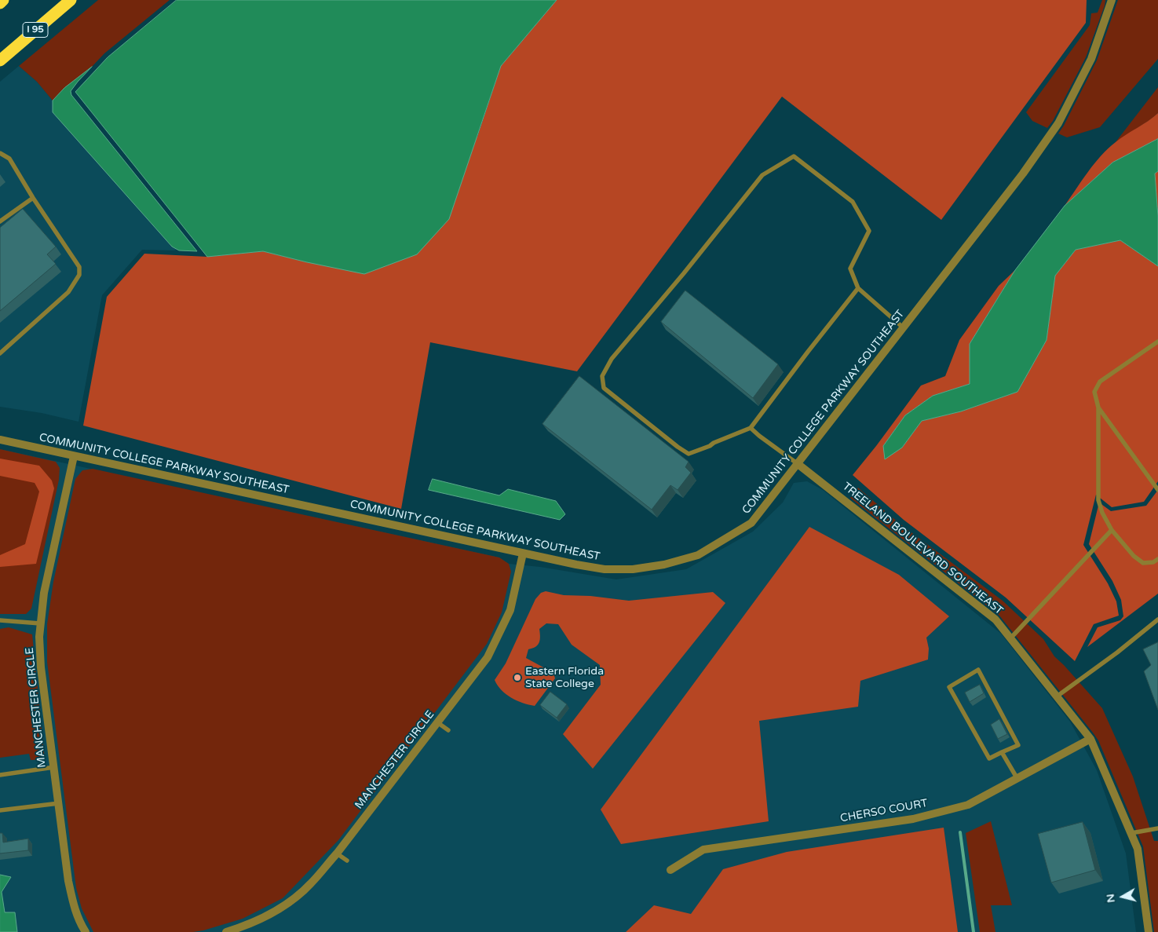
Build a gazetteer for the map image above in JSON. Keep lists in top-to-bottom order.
{
  "streets": {
    "highway": ["I 95"],
    "street": [
      "COMMUNITY COLLEGE PARKWAY SOUTHEAST",
      "TREELAND BOULEVARD SOUTHEAST",
      "MANCHESTER CIRCLE",
      "CHERSO COURT"
    ]
  },
  "crossings": [
    ["COMMUNITY COLLEGE PARKWAY SOUTHEAST", "TREELAND BOULEVARD SOUTHEAST"],
    ["COMMUNITY COLLEGE PARKWAY SOUTHEAST", "MANCHESTER CIRCLE"],
    ["TREELAND BOULEVARD SOUTHEAST", "CHERSO COURT"]
  ],
  "places": ["Eastern Florida State College"],
  "north": "left"
}
